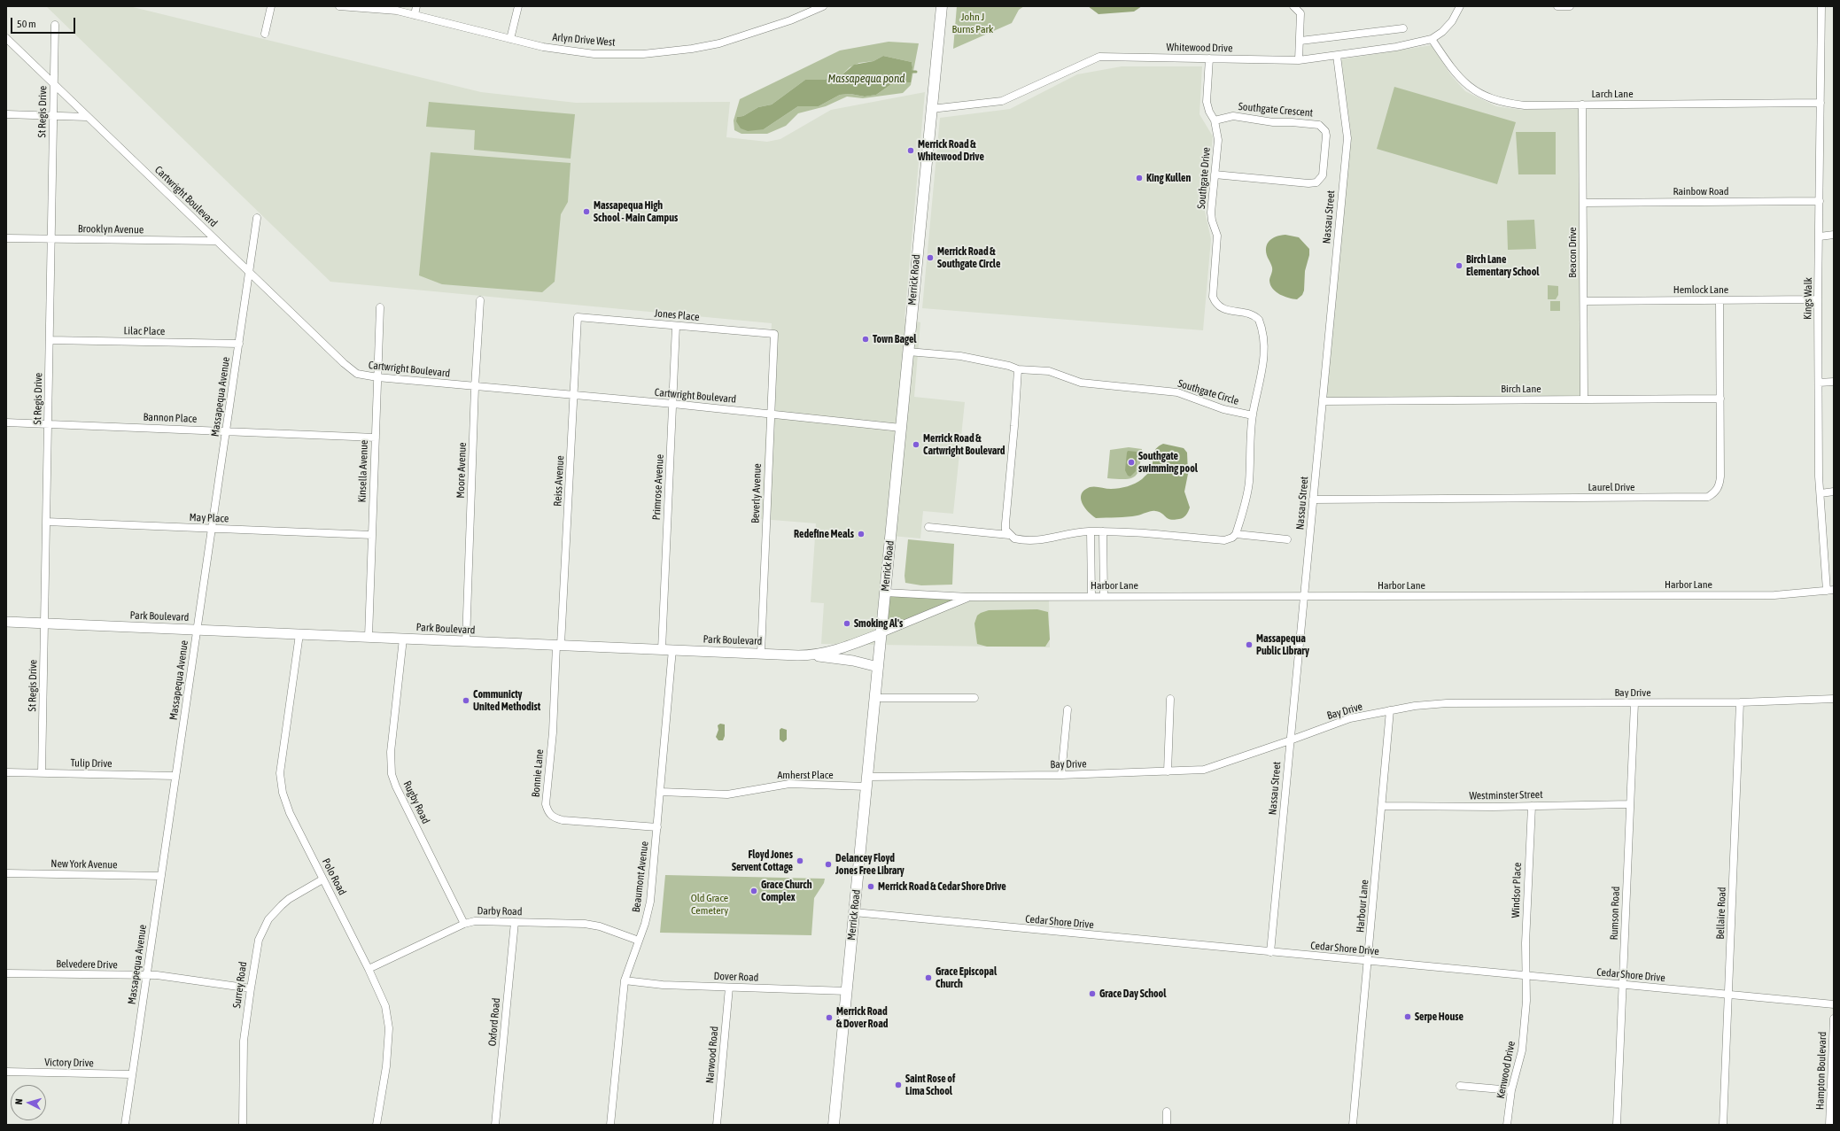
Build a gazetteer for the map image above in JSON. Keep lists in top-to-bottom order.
{
  "streets": {
    "main road": ["Merrick Road", "Park Boulevard"],
    "street": [
      "Arlyn Drive West",
      "Whitewood Drive",
      "Larch Lane",
      "Southgate Crescent",
      "St Regis Drive",
      "Southgate Drive",
      "Rainbow Road",
      "Cartwright Boulevard",
      "Nassau Street",
      "Brooklyn Avenue",
      "Beacon Drive",
      "Hemlock Lane",
      "Kings Walk",
      "Jones Place",
      "Lilac Place",
      "Birch Lane",
      "Southgate Circle",
      "Massapequa Avenue",
      "Bannon Place",
      "Moore Avenue",
      "Kinsella Avenue",
      "Reiss Avenue",
      "Primrose Avenue",
      "Laurel Drive",
      "Beverly Avenue",
      "May Place",
      "Harbor Lane",
      "Bay Drive",
      "Tulip Drive",
      "Bonnie Lane",
      "Amherst Place",
      "Westminster Street",
      "Rugby Road",
      "New York Avenue",
      "Polo Road",
      "Beaumont Avenue",
      "Windsor Place",
      "Harbour Lane",
      "Darby Road",
      "Rumson Road",
      "Bellaire Road",
      "Cedar Shore Drive",
      "Belvedere Drive",
      "Dover Road",
      "Surrey Road",
      "Oxford Road",
      "Narwood Road",
      "Victory Drive",
      "Kenwood Drive",
      "Hampton Boulevard"
    ]
  },
  "crossings": [
    ["Whitewood Drive", "Larch Lane"],
    ["Whitewood Drive", "Southgate Drive"],
    ["Whitewood Drive", "Nassau Street"],
    ["Whitewood Drive", "Merrick Road"],
    ["Larch Lane", "Beacon Drive"],
    ["Larch Lane", "Kings Walk"],
    ["Southgate Crescent", "Southgate Drive"],
    ["St Regis Drive", "Cartwright Boulevard"],
    ["St Regis Drive", "Brooklyn Avenue"],
    ["St Regis Drive", "Lilac Place"],
    ["St Regis Drive", "Bannon Place"],
    ["St Regis Drive", "May Place"],
    ["St Regis Drive", "Park Boulevard"],
    ["St Regis Drive", "Tulip Drive"],
    ["Southgate Drive", "Southgate Circle"],
    ["Rainbow Road", "Beacon Drive"],
    ["Rainbow Road", "Kings Walk"],
    ["Cartwright Boulevard", "Brooklyn Avenue"],
    ["Cartwright Boulevard", "Merrick Road"],
    ["Cartwright Boulevard", "Massapequa Avenue"],
    ["Cartwright Boulevard", "Moore Avenue"],
    ["Cartwright Boulevard", "Kinsella Avenue"],
    ["Cartwright Boulevard", "Reiss Avenue"],
    ["Cartwright Boulevard", "Primrose Avenue"],
    ["Cartwright Boulevard", "Beverly Avenue"],
    ["Nassau Street", "Birch Lane"],
    ["Nassau Street", "Laurel Drive"],
    ["Nassau Street", "Harbor Lane"],
    ["Nassau Street", "Bay Drive"],
    ["Nassau Street", "Cedar Shore Drive"],
    ["Beacon Drive", "Hemlock Lane"],
    ["Beacon Drive", "Birch Lane"],
    ["Merrick Road", "Southgate Circle"],
    ["Merrick Road", "Harbor Lane"],
    ["Merrick Road", "Park Boulevard"],
    ["Merrick Road", "Bay Drive"],
    ["Merrick Road", "Amherst Place"],
    ["Merrick Road", "Cedar Shore Drive"],
    ["Merrick Road", "Dover Road"],
    ["Hemlock Lane", "Kings Walk"],
    ["Hemlock Lane", "Laurel Drive"],
    ["Kings Walk", "Harbor Lane"],
    ["Jones Place", "Reiss Avenue"],
    ["Jones Place", "Primrose Avenue"],
    ["Jones Place", "Beverly Avenue"],
    ["Lilac Place", "Massapequa Avenue"],
    ["Birch Lane", "Laurel Drive"],
    ["Massapequa Avenue", "Bannon Place"],
    ["Massapequa Avenue", "May Place"],
    ["Massapequa Avenue", "Park Boulevard"],
    ["Massapequa Avenue", "Tulip Drive"],
    ["Massapequa Avenue", "New York Avenue"],
    ["Massapequa Avenue", "Belvedere Drive"],
    ["Massapequa Avenue", "Victory Drive"],
    ["Bannon Place", "Kinsella Avenue"],
    ["Moore Avenue", "Park Boulevard"],
    ["Kinsella Avenue", "May Place"],
    ["Kinsella Avenue", "Park Boulevard"],
    ["Reiss Avenue", "Park Boulevard"],
    ["Reiss Avenue", "Bonnie Lane"],
    ["Primrose Avenue", "Park Boulevard"],
    ["Primrose Avenue", "Beaumont Avenue"],
    ["Beverly Avenue", "Park Boulevard"],
    ["Harbor Lane", "Park Boulevard"],
    ["Park Boulevard", "Bonnie Lane"],
    ["Park Boulevard", "Rugby Road"],
    ["Park Boulevard", "Polo Road"],
    ["Park Boulevard", "Beaumont Avenue"],
    ["Bay Drive", "Amherst Place"],
    ["Bay Drive", "Harbour Lane"],
    ["Bay Drive", "Rumson Road"],
    ["Bay Drive", "Bellaire Road"],
    ["Bonnie Lane", "Beaumont Avenue"],
    ["Amherst Place", "Beaumont Avenue"],
    ["Westminster Street", "Windsor Place"],
    ["Westminster Street", "Harbour Lane"],
    ["Westminster Street", "Rumson Road"],
    ["Rugby Road", "Darby Road"],
    ["Polo Road", "Darby Road"],
    ["Polo Road", "Surrey Road"],
    ["Beaumont Avenue", "Darby Road"],
    ["Beaumont Avenue", "Dover Road"],
    ["Windsor Place", "Cedar Shore Drive"],
    ["Windsor Place", "Kenwood Drive"],
    ["Harbour Lane", "Cedar Shore Drive"],
    ["Darby Road", "Oxford Road"],
    ["Rumson Road", "Cedar Shore Drive"],
    ["Bellaire Road", "Cedar Shore Drive"],
    ["Cedar Shore Drive", "Kenwood Drive"],
    ["Belvedere Drive", "Surrey Road"],
    ["Dover Road", "Narwood Road"]
  ],
  "water": ["Massapequa pond"],
  "parks": ["John J Burns Park", "Old Grace Cemetery"],
  "places": [
    "Merrick Road & Whitewood Drive",
    "King Kullen",
    "Massapequa High School - Main Campus",
    "Merrick Road & Southgate Circle",
    "Birch Lane Elementary School",
    "Town Bagel",
    "Merrick Road & Cartwright Boulevard",
    "Southgate swimming pool",
    "Redefine Meals",
    "Smoking Al's",
    "Massapequa Public Library",
    "Communicty United Methodist",
    "Floyd Jones Servent Cottage",
    "Delancey Floyd Jones Free Library",
    "Merrick Road & Cedar Shore Drive",
    "Grace Church Complex",
    "Grace Episcopal Church",
    "Grace Day School",
    "Serpe House",
    "Merrick Road & Dover Road",
    "Saint Rose of Lima School"
  ],
  "scale_bar": "50 m",
  "north": "left"
}
